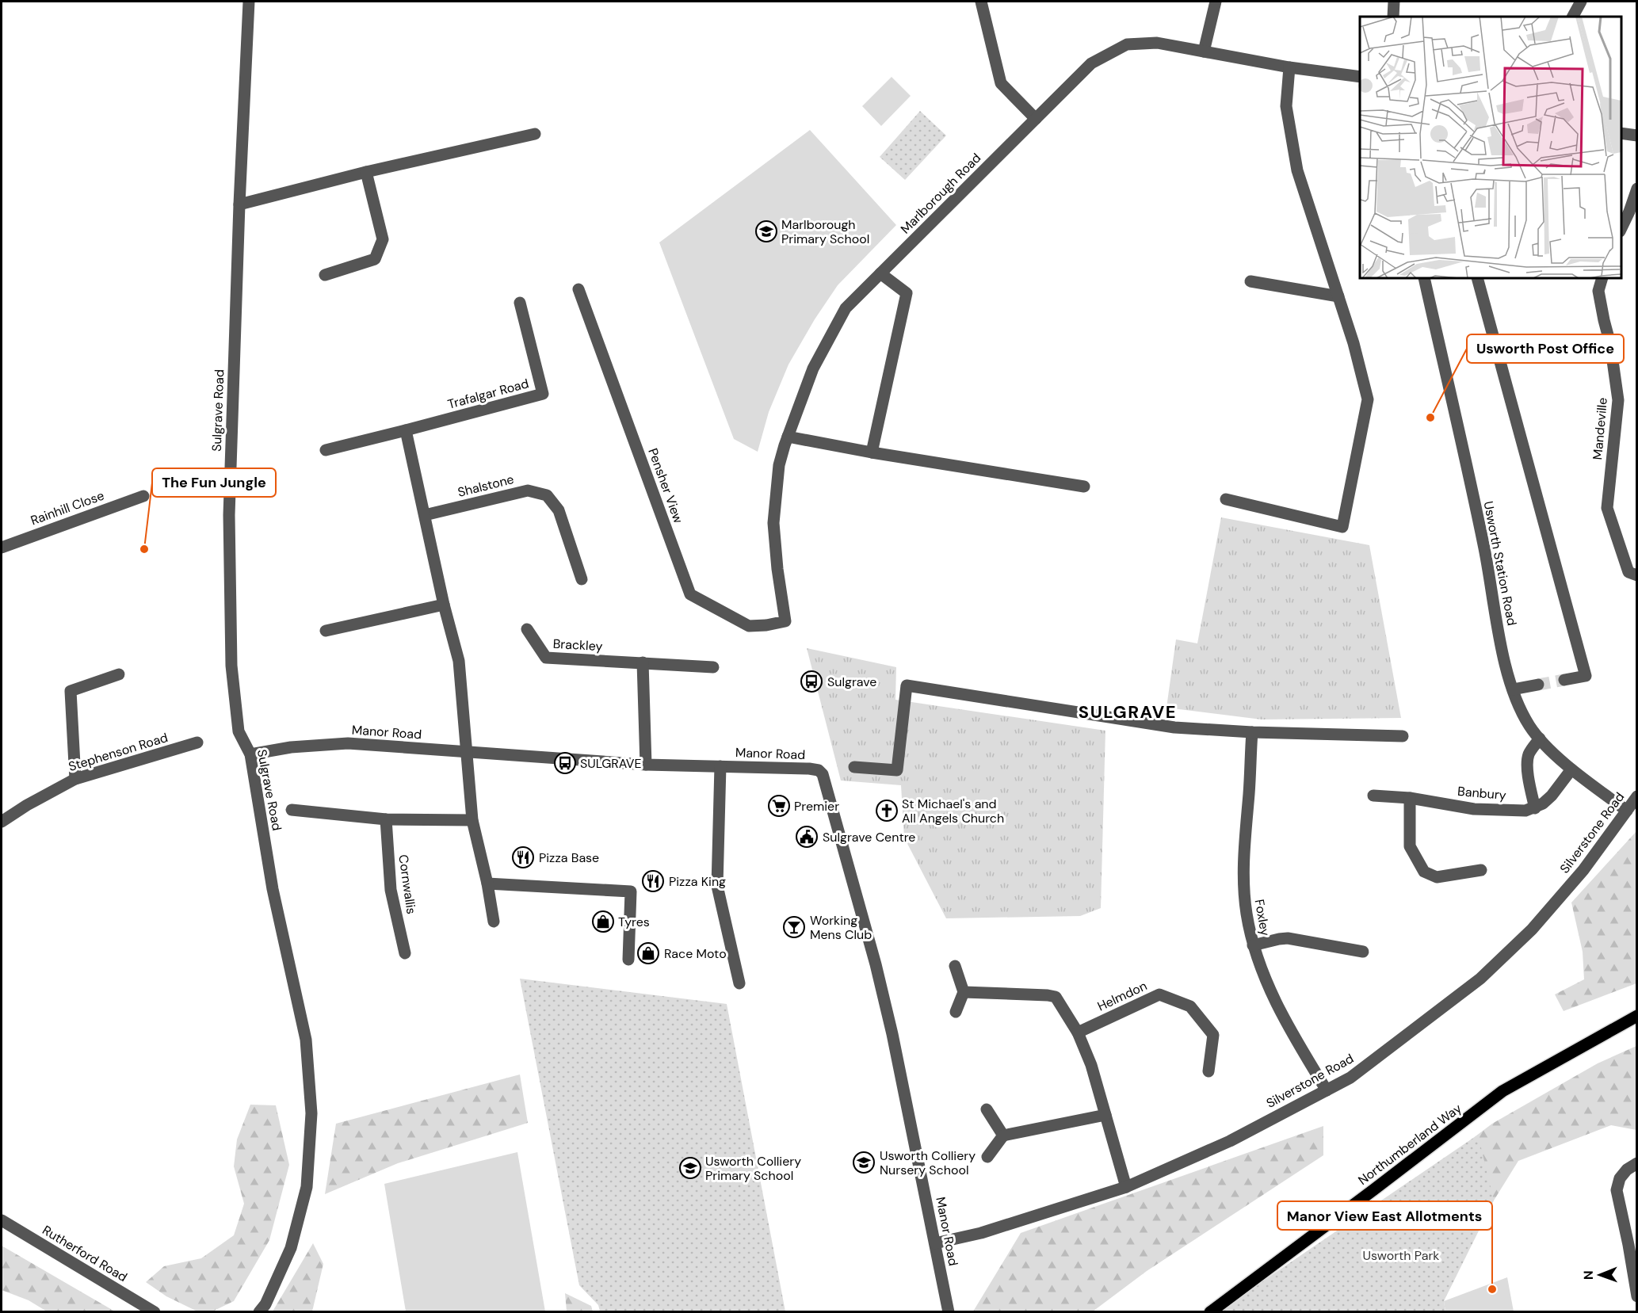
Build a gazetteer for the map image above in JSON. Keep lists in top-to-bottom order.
{
  "streets": {
    "main road": ["Northumberland Way"],
    "street": [
      "Marlborough Road",
      "Trafalgar Road",
      "Sulgrave Road",
      "Mandeville",
      "Shalstone",
      "Pensher View",
      "Rainhill Close",
      "Usworth Station Road",
      "Brackley",
      "Manor Road",
      "Stephenson Road",
      "Banbury",
      "Silverstone Road",
      "Cornwallis",
      "Foxley",
      "Helmdon",
      "Rutherford Road"
    ]
  },
  "crossings": [
    ["Marlborough Road", "Pensher View"],
    ["Sulgrave Road", "Manor Road"],
    ["Usworth Station Road", "Silverstone Road"],
    ["Manor Road", "Silverstone Road"],
    ["Silverstone Road", "Foxley"]
  ],
  "districts": ["SULGRAVE"],
  "parks": ["Usworth Park"],
  "places": {
    "school or university": ["Marlborough Primary School", "Usworth Colliery Nursery School", "Usworth Colliery Primary School"],
    "other": ["Usworth Post Office", "The Fun Jungle", "Manor View East Allotments"],
    "bus stop": ["Sulgrave", "SULGRAVE"],
    "supermarket": ["Premier"],
    "church": ["St Michael's and All Angels Church"],
    "public building": ["Sulgrave Centre"],
    "restaurant": ["Pizza Base", "Pizza King"],
    "shop": ["Tyres", "Race Moto"],
    "bar": ["Working Mens Club"]
  },
  "north": "left"
}
